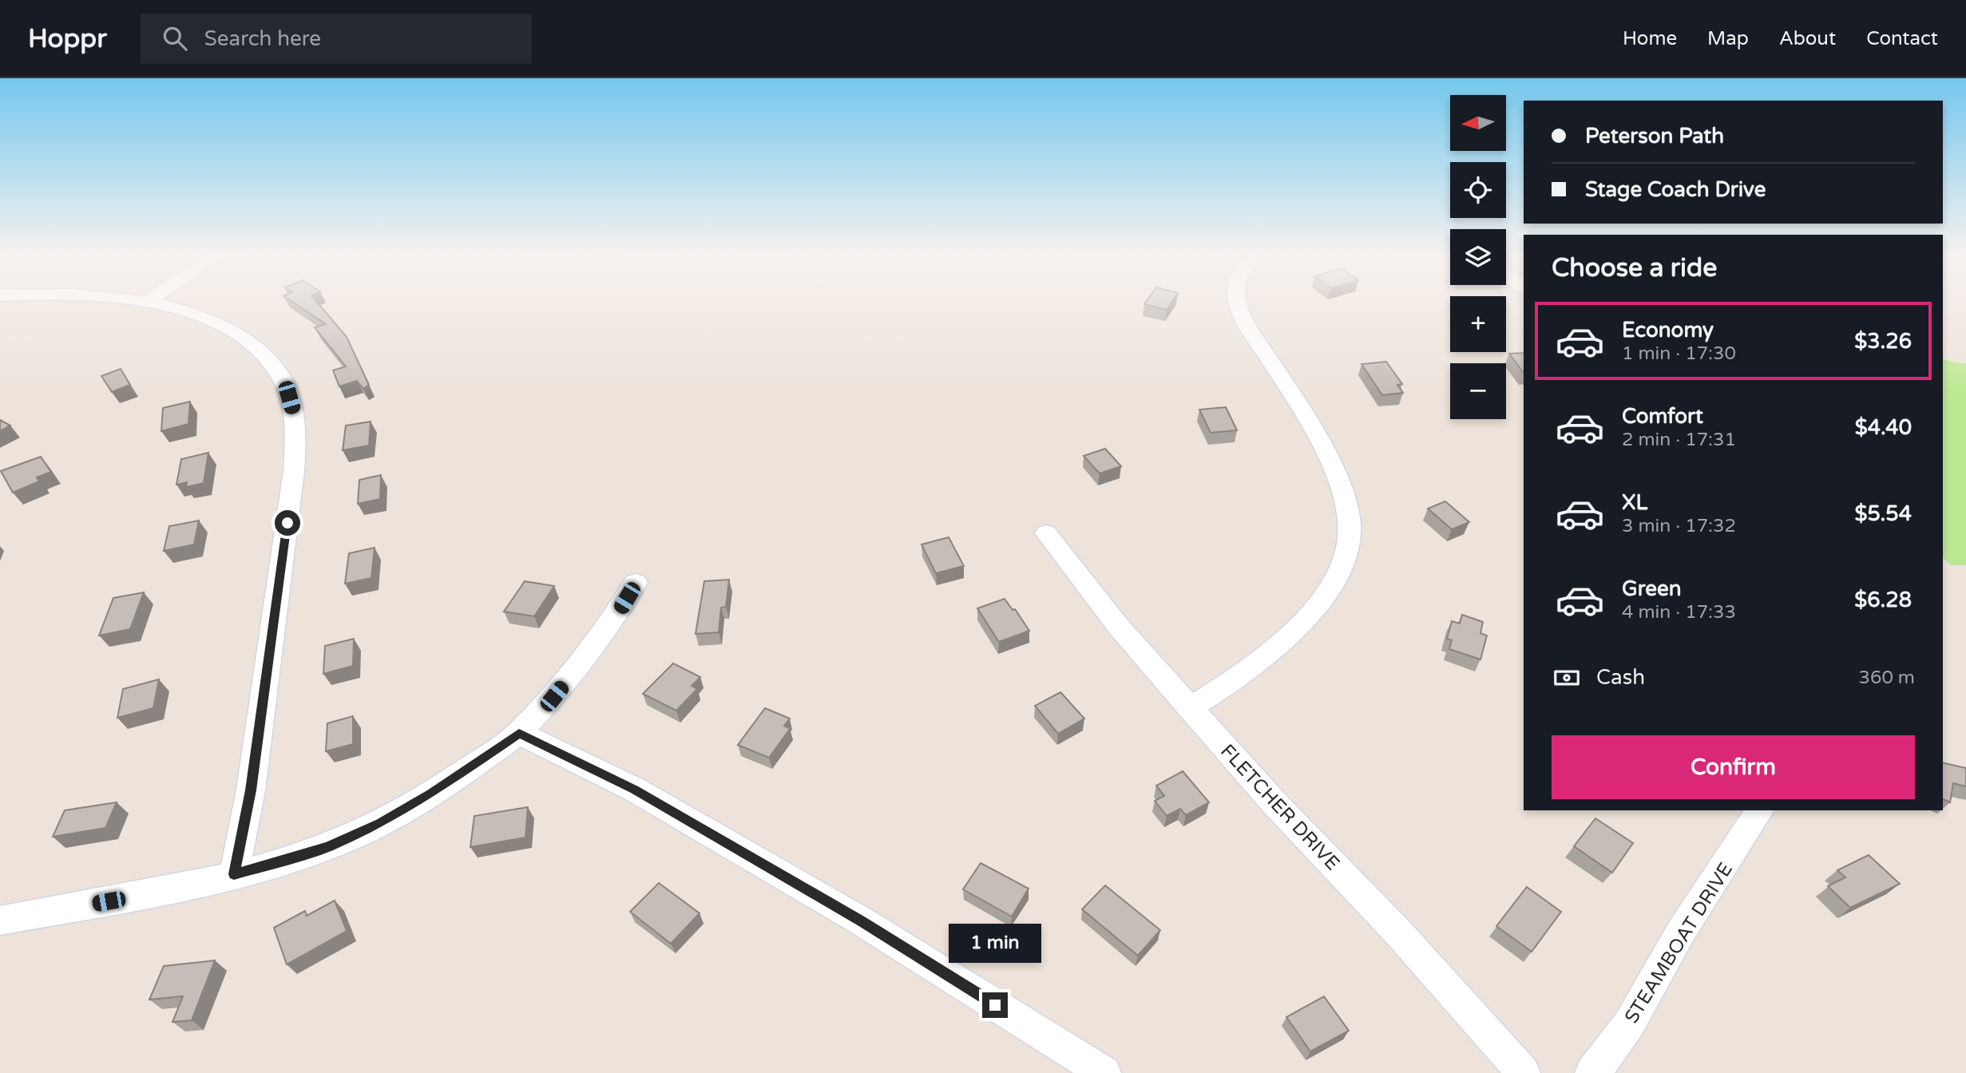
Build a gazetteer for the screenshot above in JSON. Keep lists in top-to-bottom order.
{
  "streets": {
    "street": ["FLETCHER DRIVE", "STEAMBOAT DRIVE"]
  },
  "north": "left",
  "page": {
    "header": "Hoppr",
    "search": "Search here",
    "nav": [
      "Home",
      "Map",
      "About",
      "Contact"
    ],
    "map_buttons": ["+", "−"],
    "banner": ["Peterson Path", "Stage Coach Drive"],
    "heading": "Choose a ride",
    "list": [
      {
        "name": "Economy",
        "note": "1 min · 17:30",
        "value": "$3.26"
      },
      {
        "name": "Comfort",
        "note": "2 min · 17:31",
        "value": "$4.40"
      },
      {
        "name": "XL",
        "note": "3 min · 17:32",
        "value": "$5.54"
      },
      {
        "name": "Green",
        "note": "4 min · 17:33",
        "value": "$6.28"
      }
    ],
    "pay": ["Cash", "360 m"],
    "buttons": "Confirm",
    "bubble": "1 min"
  }
}
